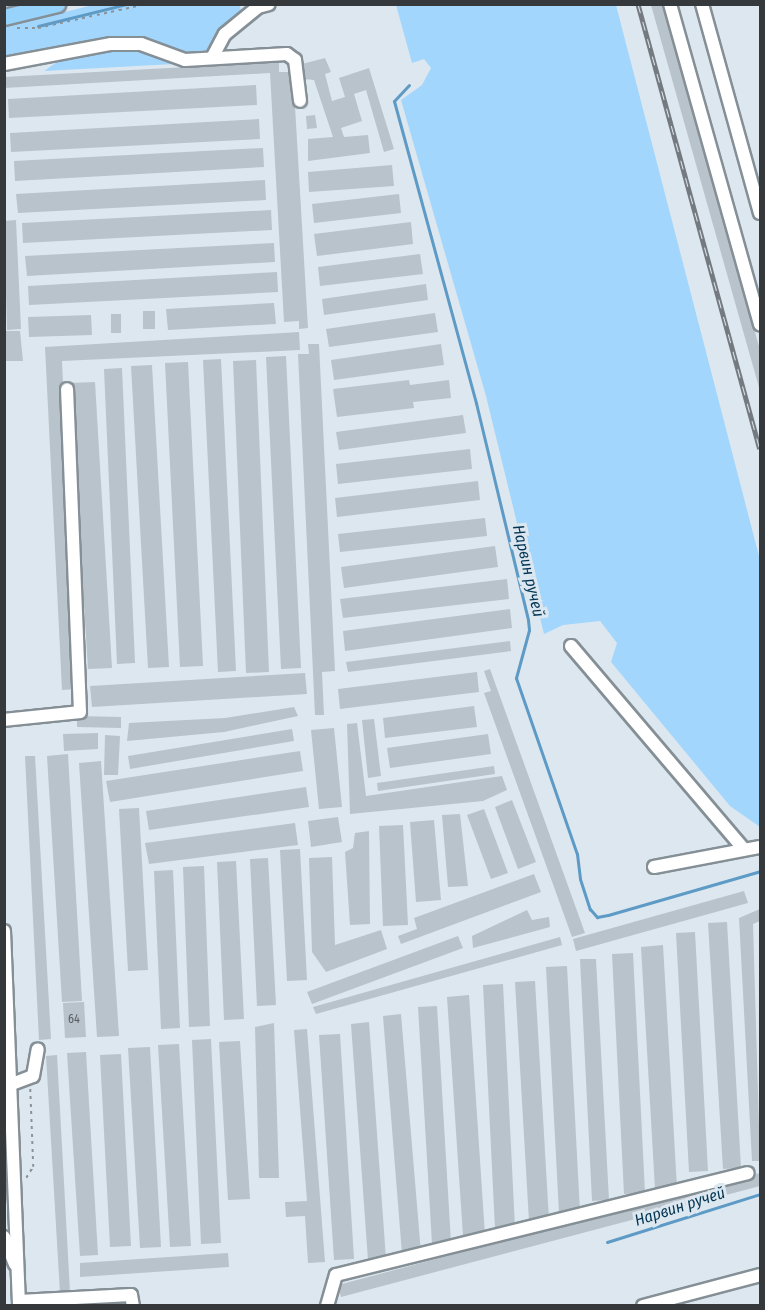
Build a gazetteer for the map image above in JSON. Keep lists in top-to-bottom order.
{
  "water": ["Нарвин ручей"],
  "house_numbers": ["64"]
}
